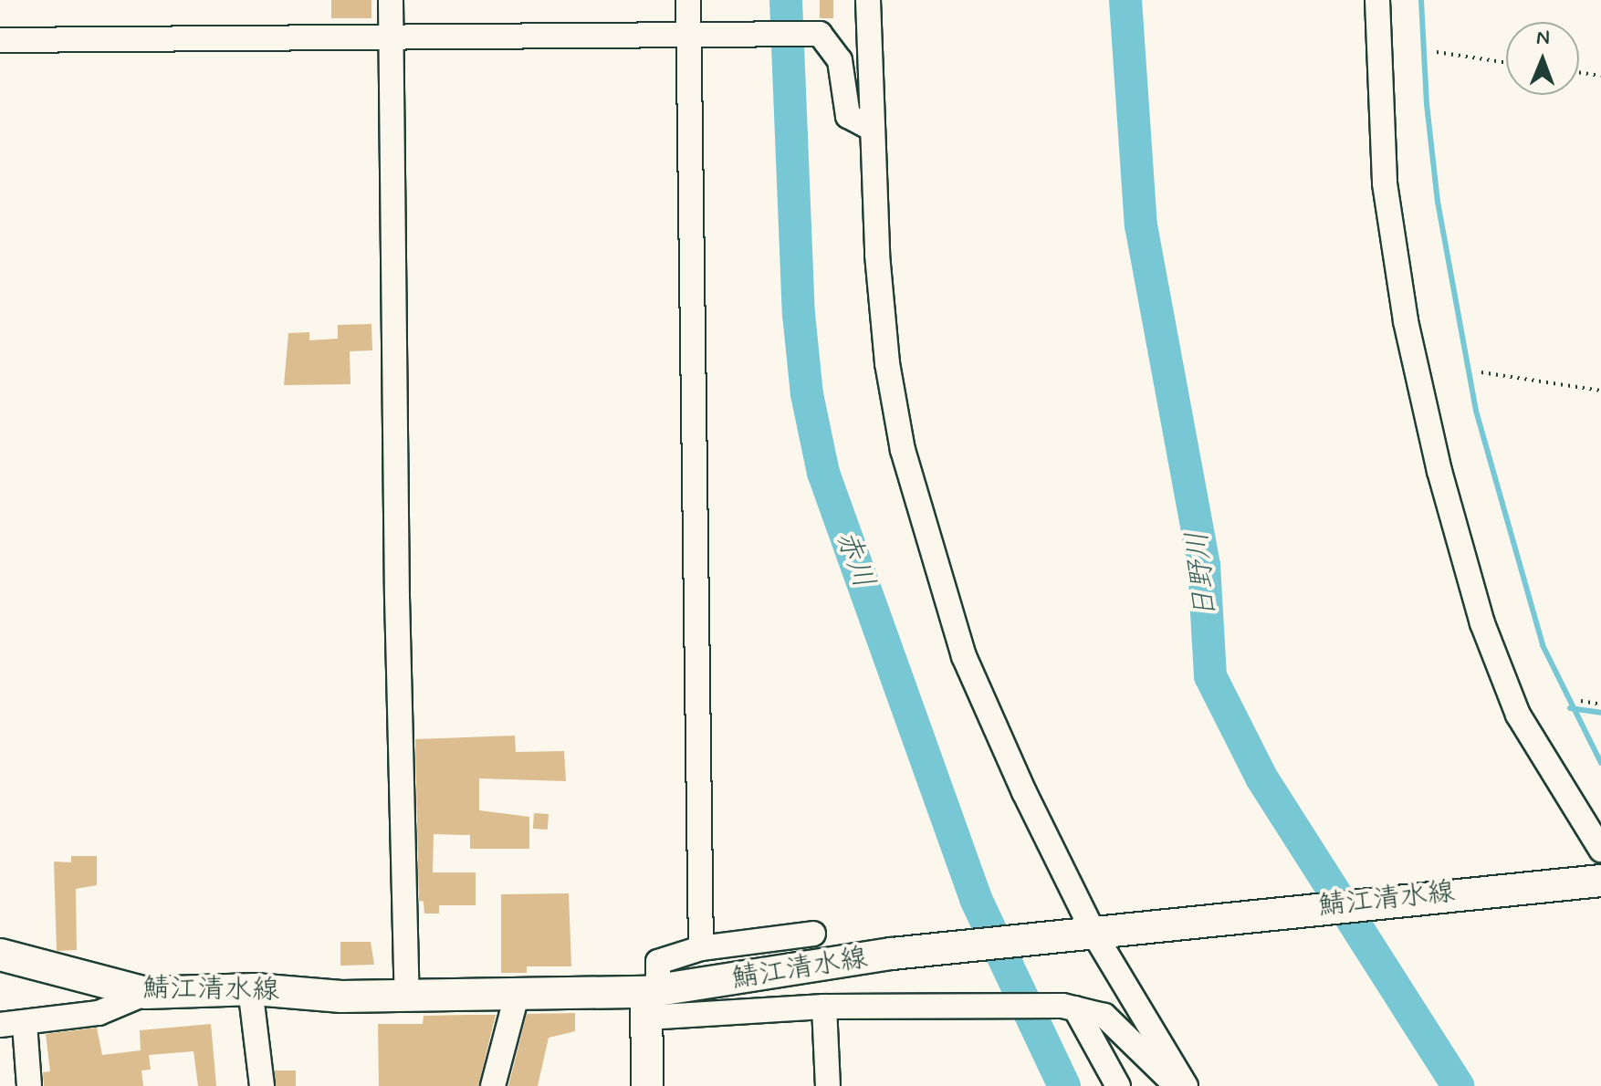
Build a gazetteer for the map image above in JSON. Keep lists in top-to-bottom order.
{
  "streets": {
    "main road": ["鯖江清水線"]
  },
  "water": ["赤川", "日野川"],
  "north": "top"
}
